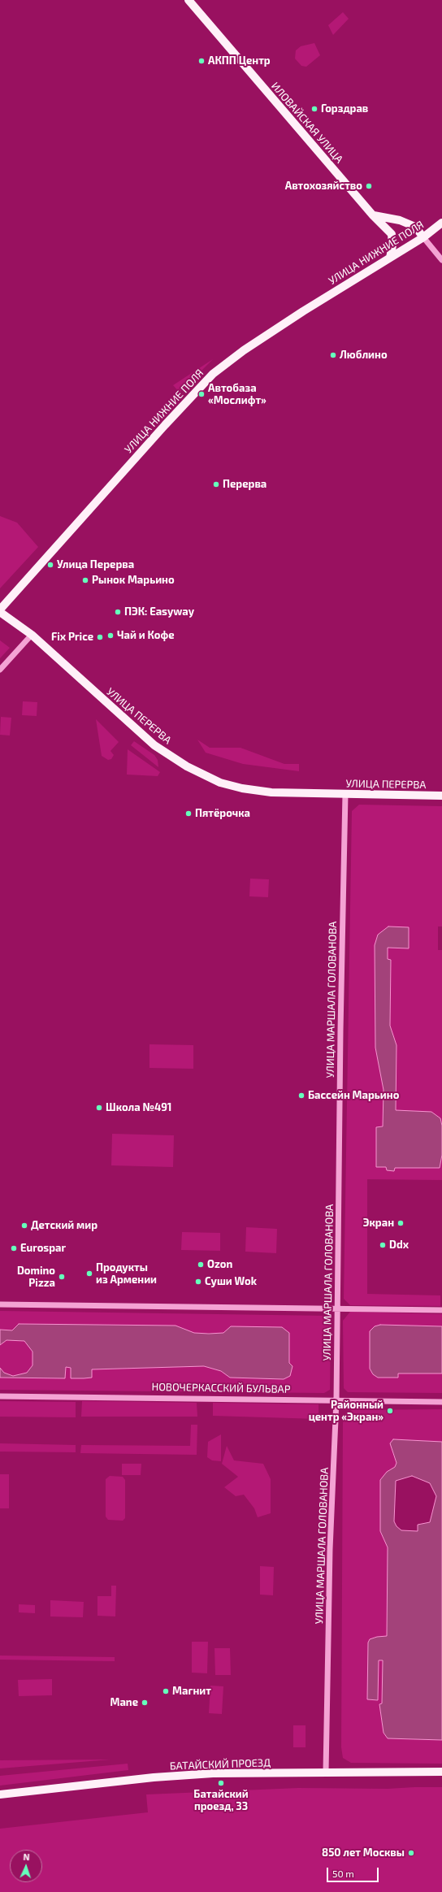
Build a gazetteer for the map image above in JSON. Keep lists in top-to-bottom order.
{
  "streets": {
    "main road": [
      "ИЛОВАЙСКАЯ УЛИЦА",
      "УЛИЦА НИЖНИЕ ПОЛЯ",
      "УЛИЦА ПЕРЕРВА",
      "БАТАЙСКИЙ ПРОЕЗД"
    ],
    "street": ["УЛИЦА МАРШАЛА ГОЛОВАНОВА", "НОВОЧЕРКАССКИЙ БУЛЬВАР"]
  },
  "crossings": [
    ["ИЛОВАЙСКАЯ УЛИЦА", "УЛИЦА НИЖНИЕ ПОЛЯ"],
    ["УЛИЦА НИЖНИЕ ПОЛЯ", "УЛИЦА ПЕРЕРВА"],
    ["УЛИЦА ПЕРЕРВА", "УЛИЦА МАРШАЛА ГОЛОВАНОВА"],
    ["УЛИЦА МАРШАЛА ГОЛОВАНОВА", "НОВОЧЕРКАССКИЙ БУЛЬВАР"],
    ["УЛИЦА МАРШАЛА ГОЛОВАНОВА", "БАТАЙСКИЙ ПРОЕЗД"]
  ],
  "places": [
    "АКПП Центр",
    "Горздрав",
    "Автохозяйство",
    "Люблино",
    "Автобаза «Мослифт»",
    "Перерва",
    "Улица Перерва",
    "Рынок Марьино",
    "ПЭК: Easyway",
    "Чай и Кофе",
    "Fix Price",
    "Пятёрочка",
    "Бассейн Марьино",
    "Школа №491",
    "Экран",
    "Детский мир",
    "Ddx",
    "Eurospar",
    "Ozon",
    "Продукты из Армении",
    "Domino Pizza",
    "Суши Wok",
    "Районный центр «Экран»",
    "Магнит",
    "Mane",
    "Батайский проезд, 33",
    "850 лет Москвы"
  ],
  "scale_bar": "50 m",
  "north": "top"
}
